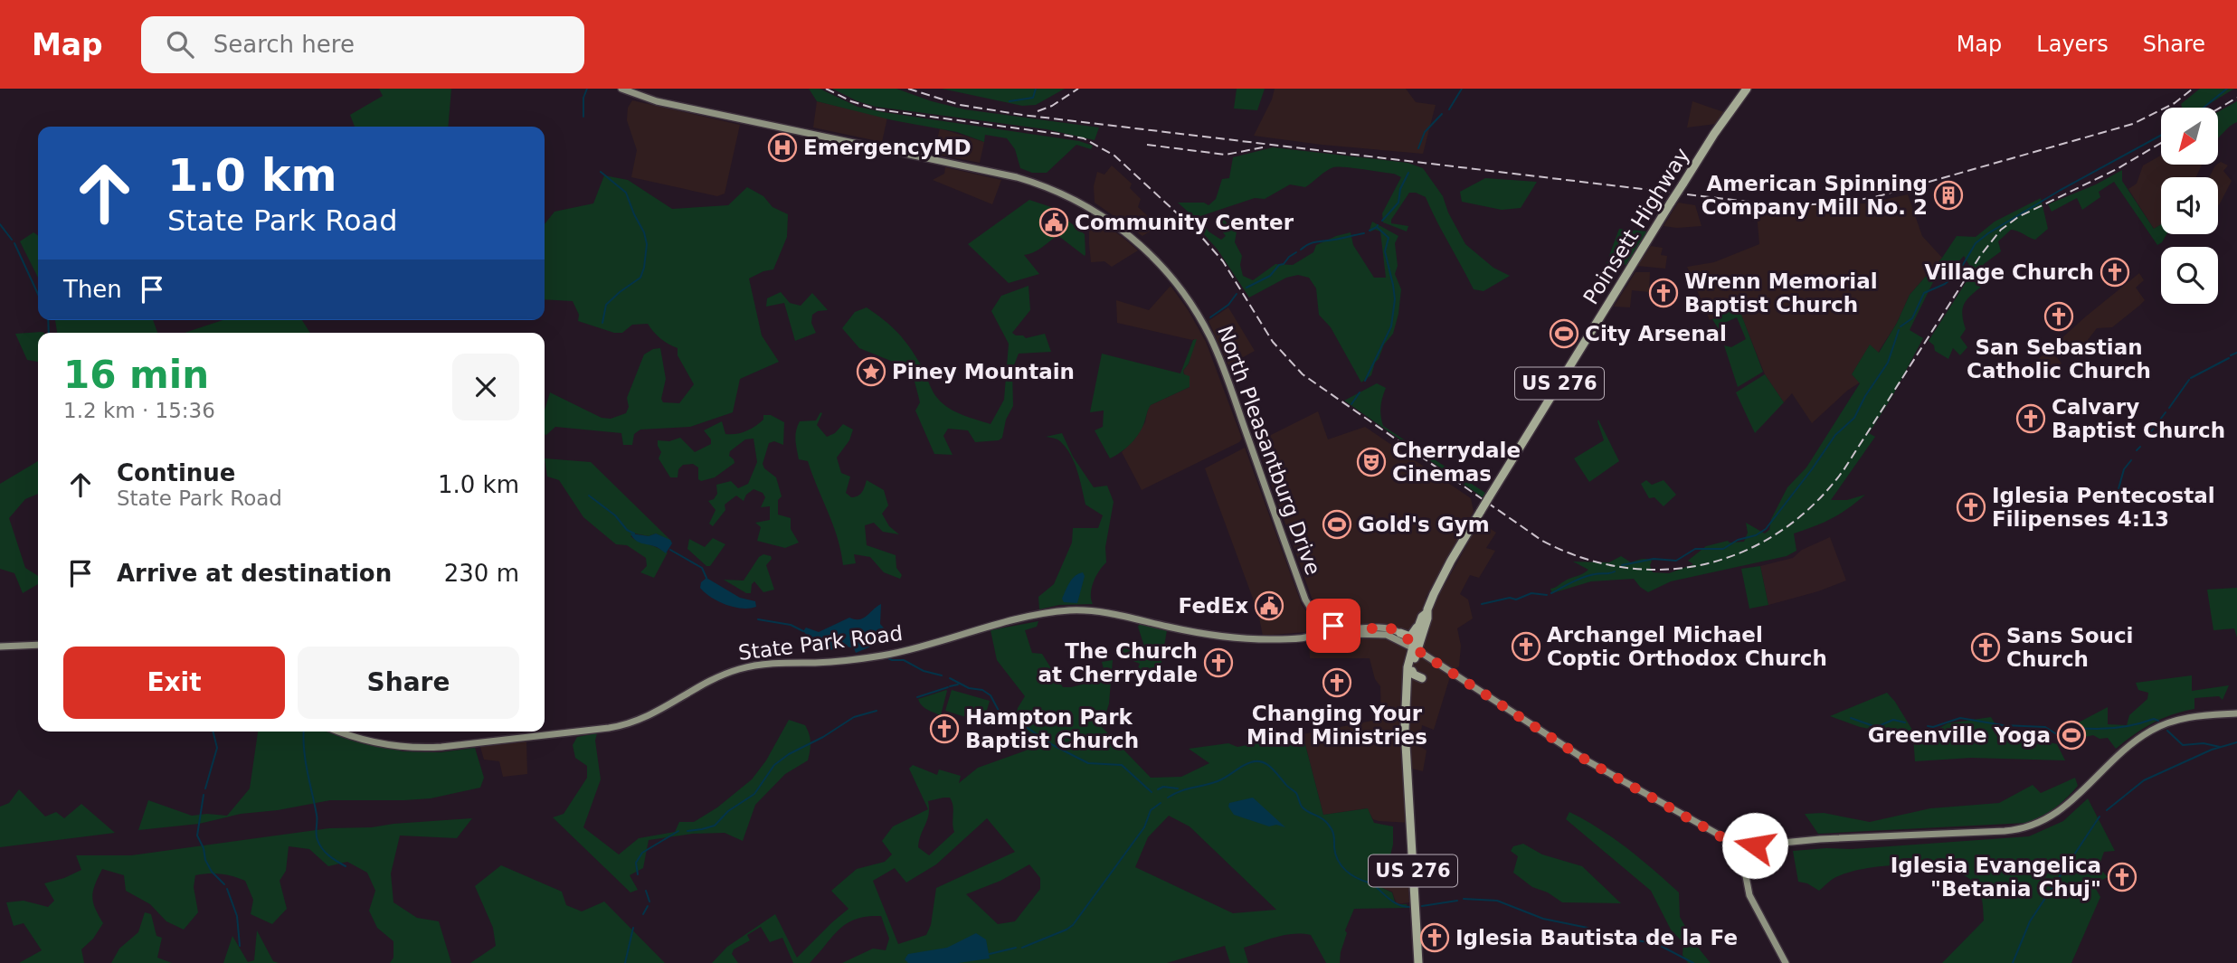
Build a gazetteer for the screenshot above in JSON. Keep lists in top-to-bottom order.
{
  "streets": {
    "highway": ["Poinsett Highway", "US 276"],
    "main road": ["North Pleasantburg Drive", "State Park Road"]
  },
  "crossings": [
    ["North Pleasantburg Drive", "State Park Road"]
  ],
  "places": {
    "hospital": ["EmergencyMD"],
    "building": ["American Spinning Company Mill No. 2"],
    "public building": ["Community Center", "FedEx"],
    "church": [
      "Village Church",
      "Wrenn Memorial Baptist Church",
      "San Sebastian Catholic Church",
      "Calvary Baptist Church",
      "Iglesia Pentecostal Filipenses 4:13",
      "Archangel Michael Coptic Orthodox Church",
      "Sans Souci Church",
      "The Church at Cherrydale",
      "Changing Your Mind Ministries",
      "Hampton Park Baptist Church",
      "Iglesia Evangelica \"Betania Chuj\"",
      "Iglesia Bautista de la Fe"
    ],
    "sports": ["City Arsenal", "Gold's Gym", "Greenville Yoga"],
    "place": ["Piney Mountain"],
    "theatre": ["Cherrydale Cinemas"]
  },
  "north": "bottom left",
  "page": {
    "header": "Map",
    "search": "Search here",
    "nav": ["Map", "Layers", "Share"],
    "turn": ["1.0 km", "State Park Road"],
    "then": "Then",
    "heading": ["16 min", "1.2 km · 15:36"],
    "list": [
      {
        "name": "Continue",
        "note": "State Park Road",
        "value": "1.0 km"
      },
      {
        "name": "Arrive at destination",
        "value": "230 m"
      }
    ],
    "buttons": ["Exit", "Share"]
  }
}
